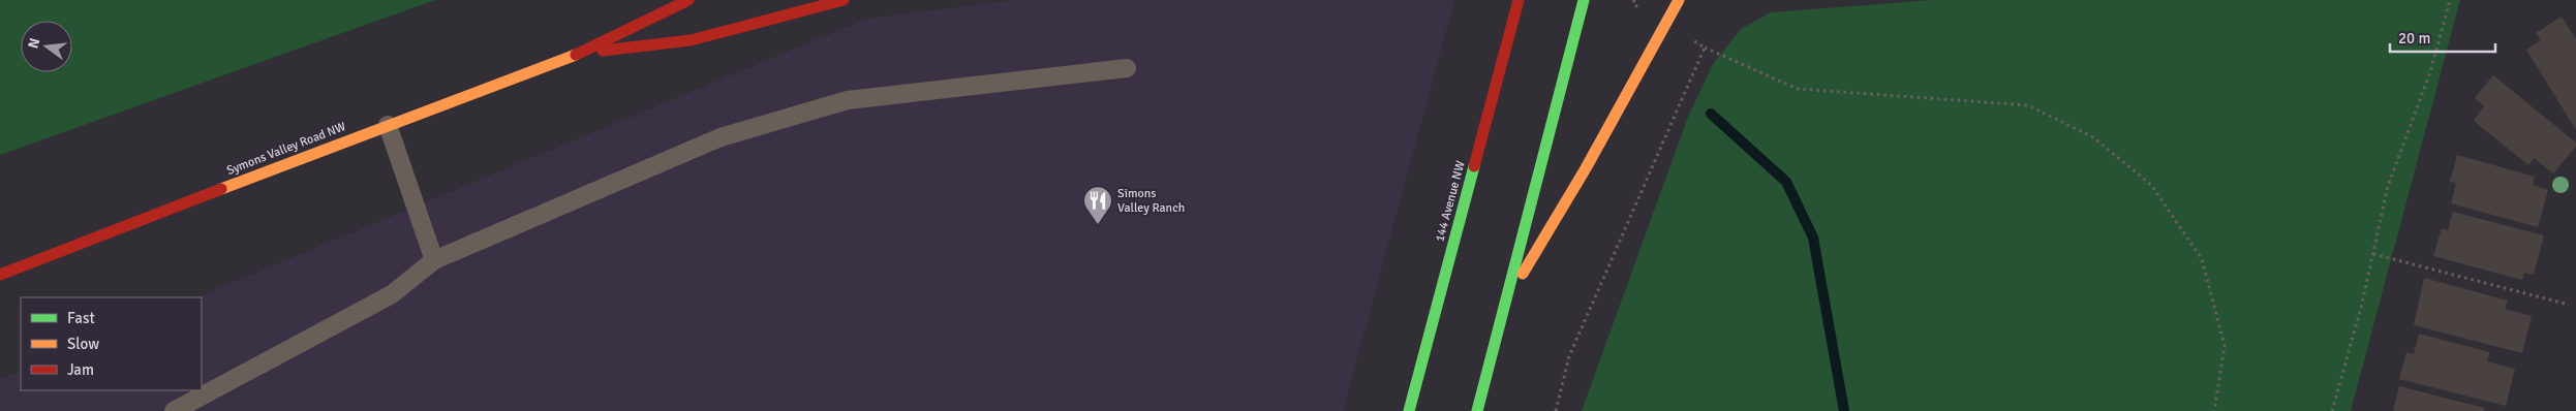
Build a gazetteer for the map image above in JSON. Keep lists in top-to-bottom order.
{
  "streets": {
    "main road": ["Symons Valley Road NW", "144 Avenue NW"]
  },
  "places": {
    "restaurant": ["Simons Valley Ranch"]
  },
  "legend": ["Fast", "Slow", "Jam"],
  "scale_bar": "20 m",
  "north": "left"
}
